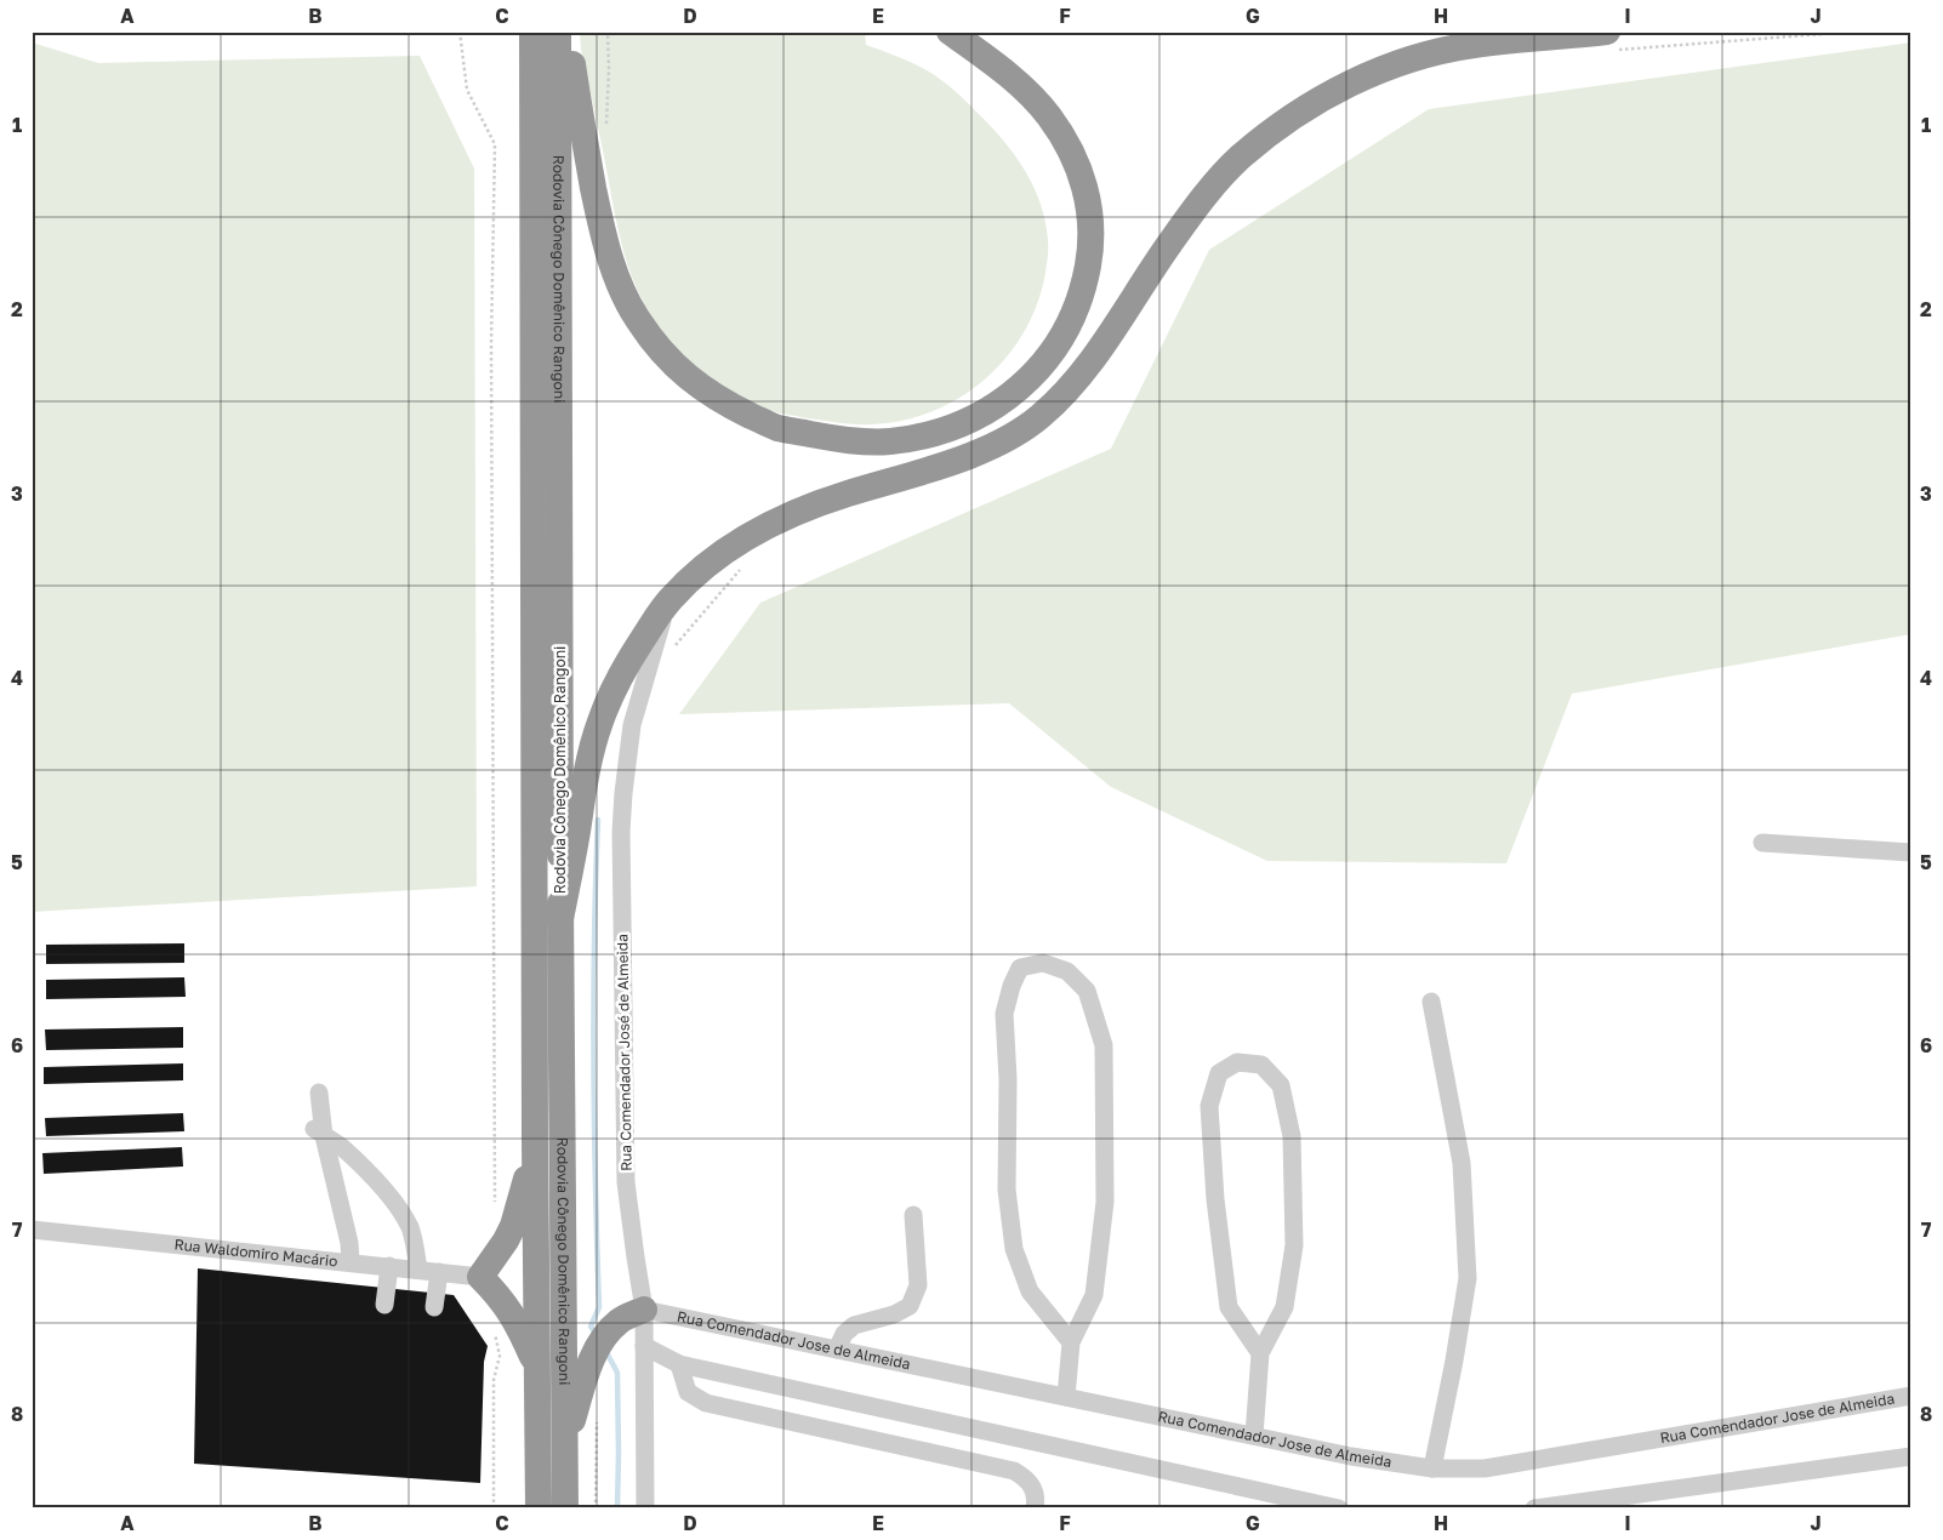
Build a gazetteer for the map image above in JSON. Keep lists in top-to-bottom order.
{
  "streets": {
    "highway": ["Rodovia Cônego Domênico Rangoni"],
    "street": ["Rua Comendador José de Almeida", "Rua Waldomiro Macário", "Rua Comendador Jose de Almeida"]
  },
  "crossings": [
    ["Rua Comendador José de Almeida", "Rua Comendador Jose de Almeida"]
  ],
  "grid": {
    "columns": [
      "A",
      "B",
      "C",
      "D",
      "E",
      "F",
      "G",
      "H",
      "I",
      "J"
    ],
    "rows": [
      "1",
      "2",
      "3",
      "4",
      "5",
      "6",
      "7",
      "8"
    ]
  }
}
